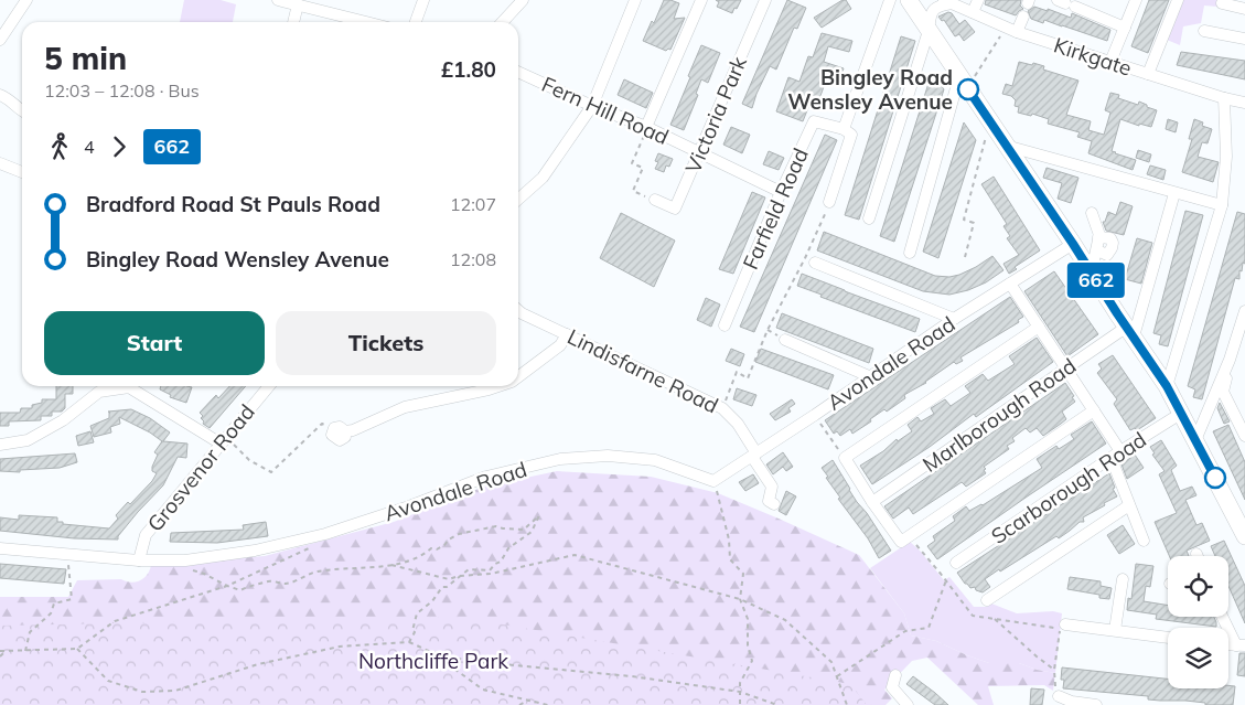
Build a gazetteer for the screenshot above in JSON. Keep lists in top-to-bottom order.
{
  "streets": {
    "street": [
      "Kirkgate",
      "Fern Hill Road",
      "Victoria Park",
      "Farfield Road",
      "Avondale Road",
      "Lindisfarne Road",
      "Marlborough Road",
      "Grosvenor Road",
      "Scarborough Road"
    ]
  },
  "crossings": [
    ["Fern Hill Road", "Victoria Park"],
    ["Fern Hill Road", "Farfield Road"],
    ["Avondale Road", "Lindisfarne Road"],
    ["Avondale Road", "Grosvenor Road"]
  ],
  "parks": ["Northcliffe Park"],
  "places": ["Bingley Road Wensley Avenue"],
  "lines": ["bus line 662"],
  "page": {
    "on_map": "662",
    "heading": ["5 min", "12:03 – 12:08 · Bus", "£1.80"],
    "legs": ["4", "662"],
    "list": [
      {
        "name": "Bradford Road St Pauls Road",
        "value": "12:07"
      },
      {
        "name": "Bingley Road Wensley Avenue",
        "value": "12:08"
      }
    ],
    "buttons": ["Start", "Tickets"]
  }
}
